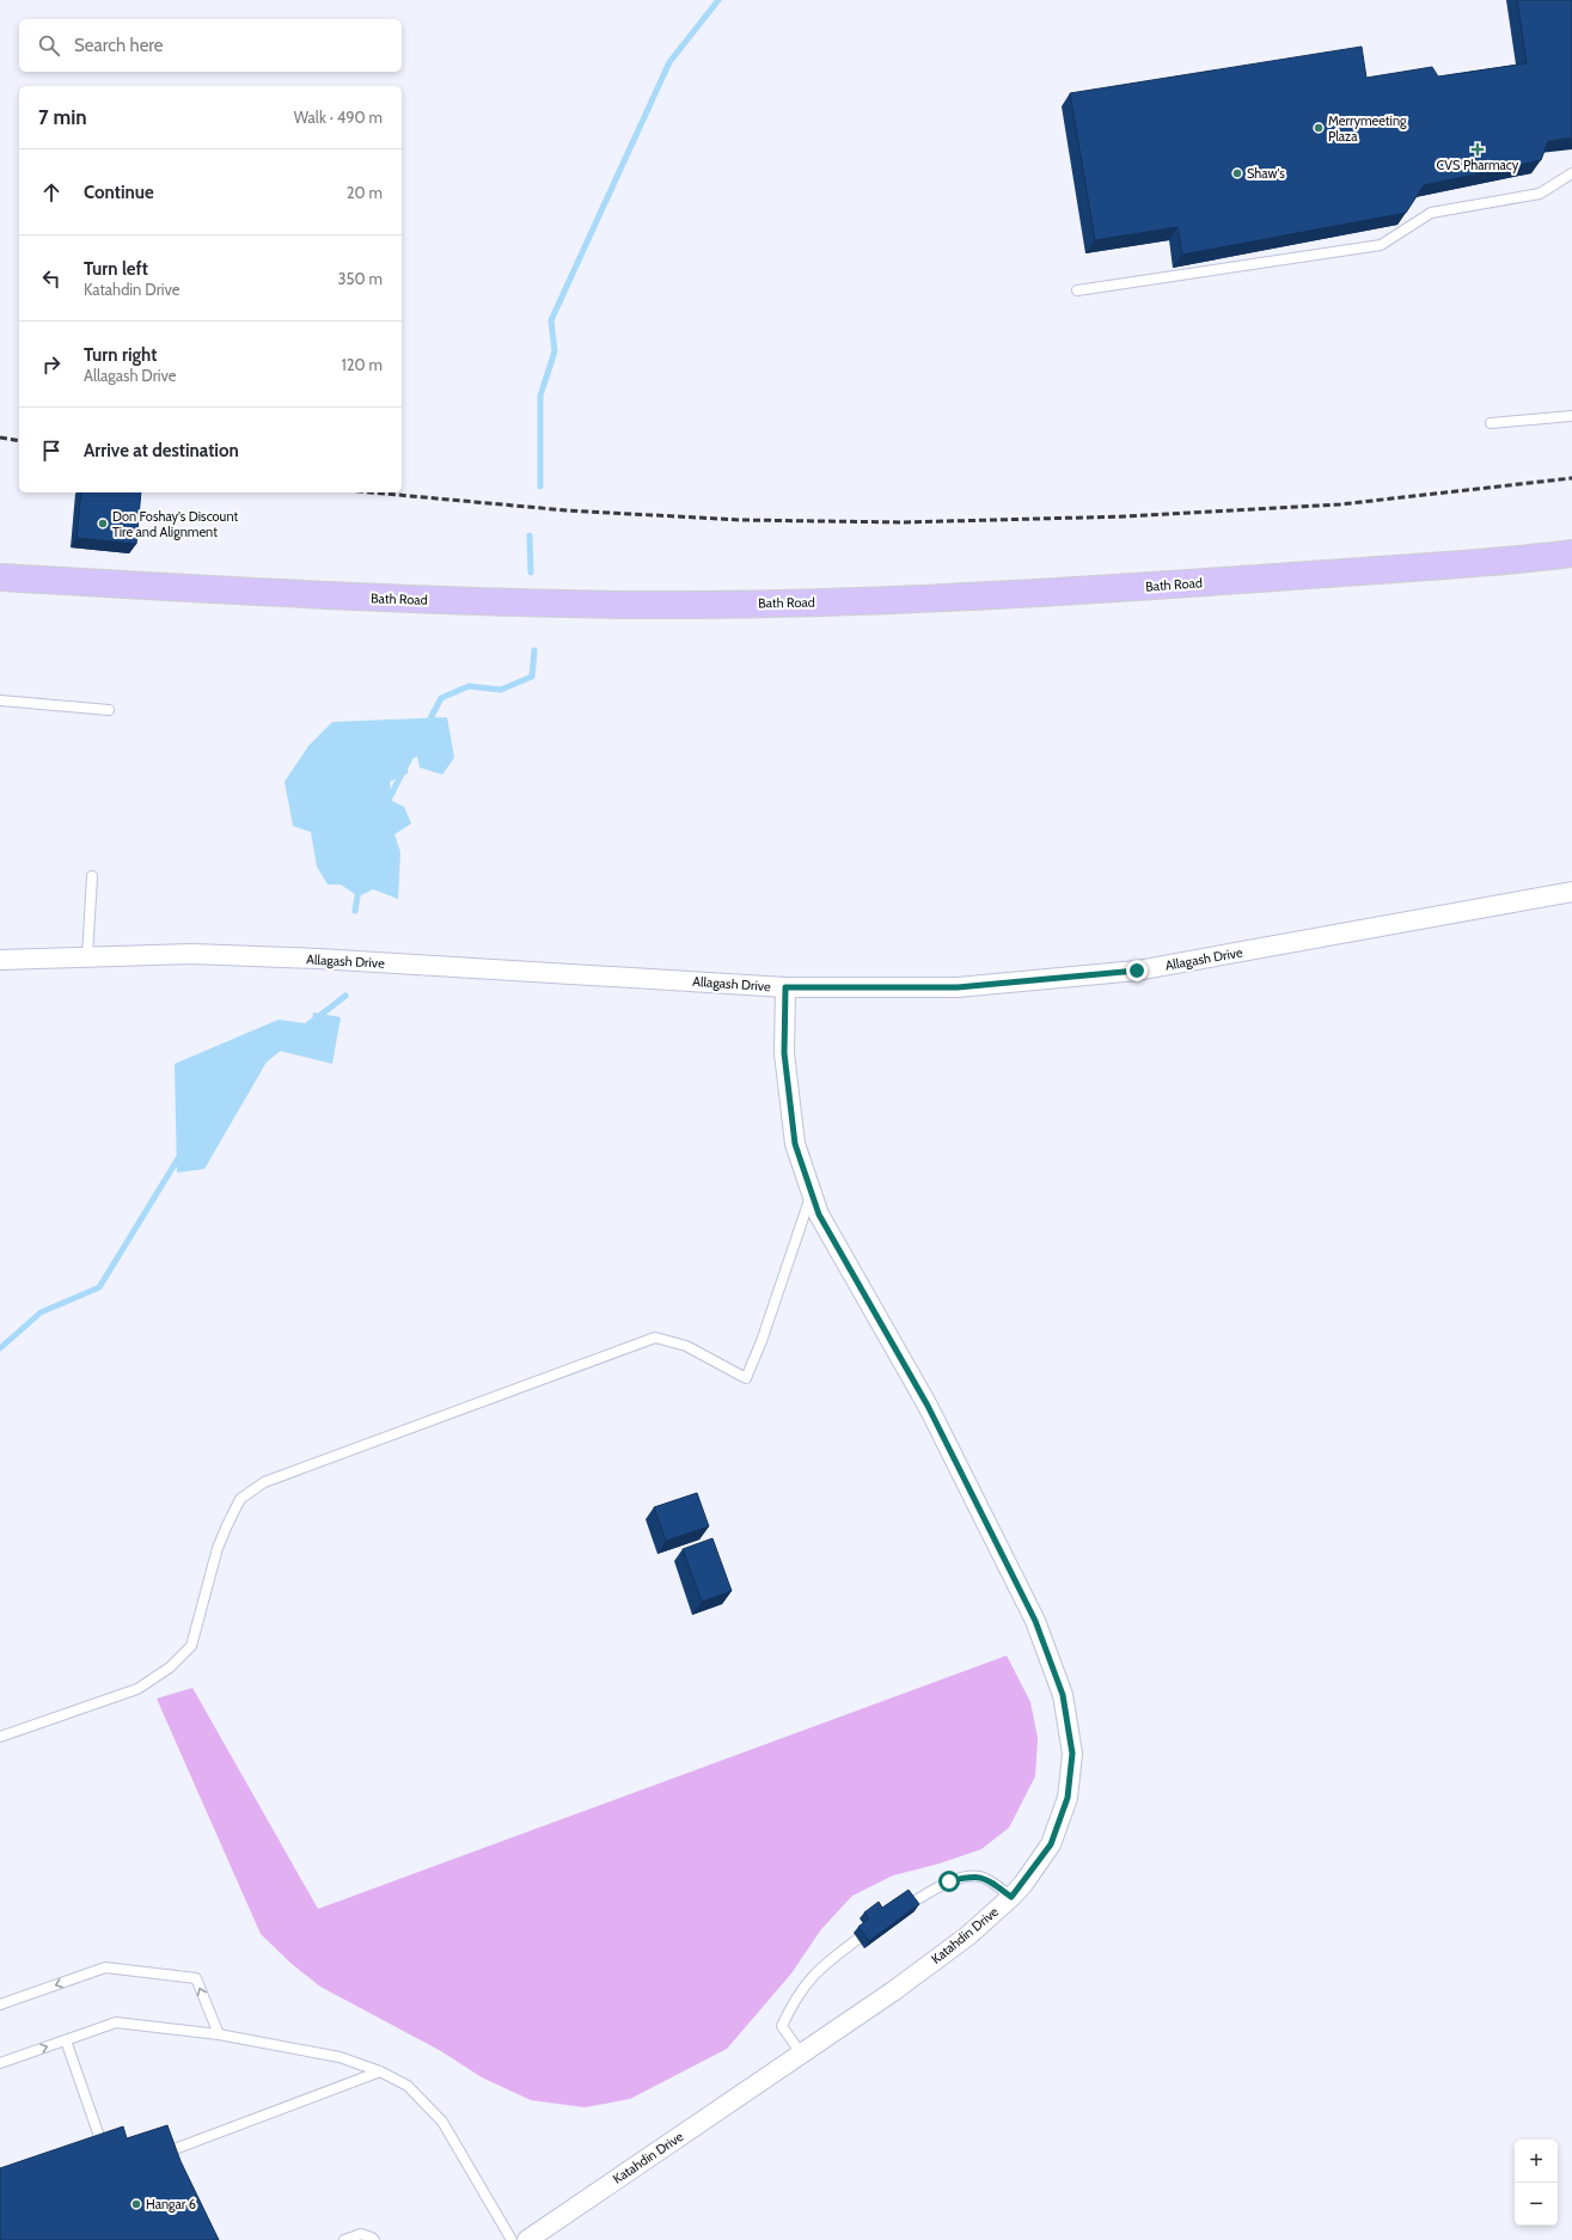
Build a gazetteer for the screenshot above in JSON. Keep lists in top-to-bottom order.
{
  "streets": {
    "main road": ["Bath Road"],
    "street": ["Allagash Drive", "Katahdin Drive"]
  },
  "crossings": [
    ["Allagash Drive", "Katahdin Drive"]
  ],
  "places": {
    "other": [
      "Merrymeeting Plaza",
      "Shaw's",
      "Don Foshay's Discount Tire and Alignment",
      "Hangar 6"
    ],
    "health": ["CVS Pharmacy"]
  },
  "page": {
    "search": "Search here",
    "heading": ["7 min", "Walk · 490 m"],
    "list": [
      ["Continue", "20 m"],
      ["Turn left", "Katahdin Drive", "350 m"],
      ["Turn right", "Allagash Drive", "120 m"],
      "Arrive at destination"
    ],
    "map_buttons": ["+", "−"]
  }
}
